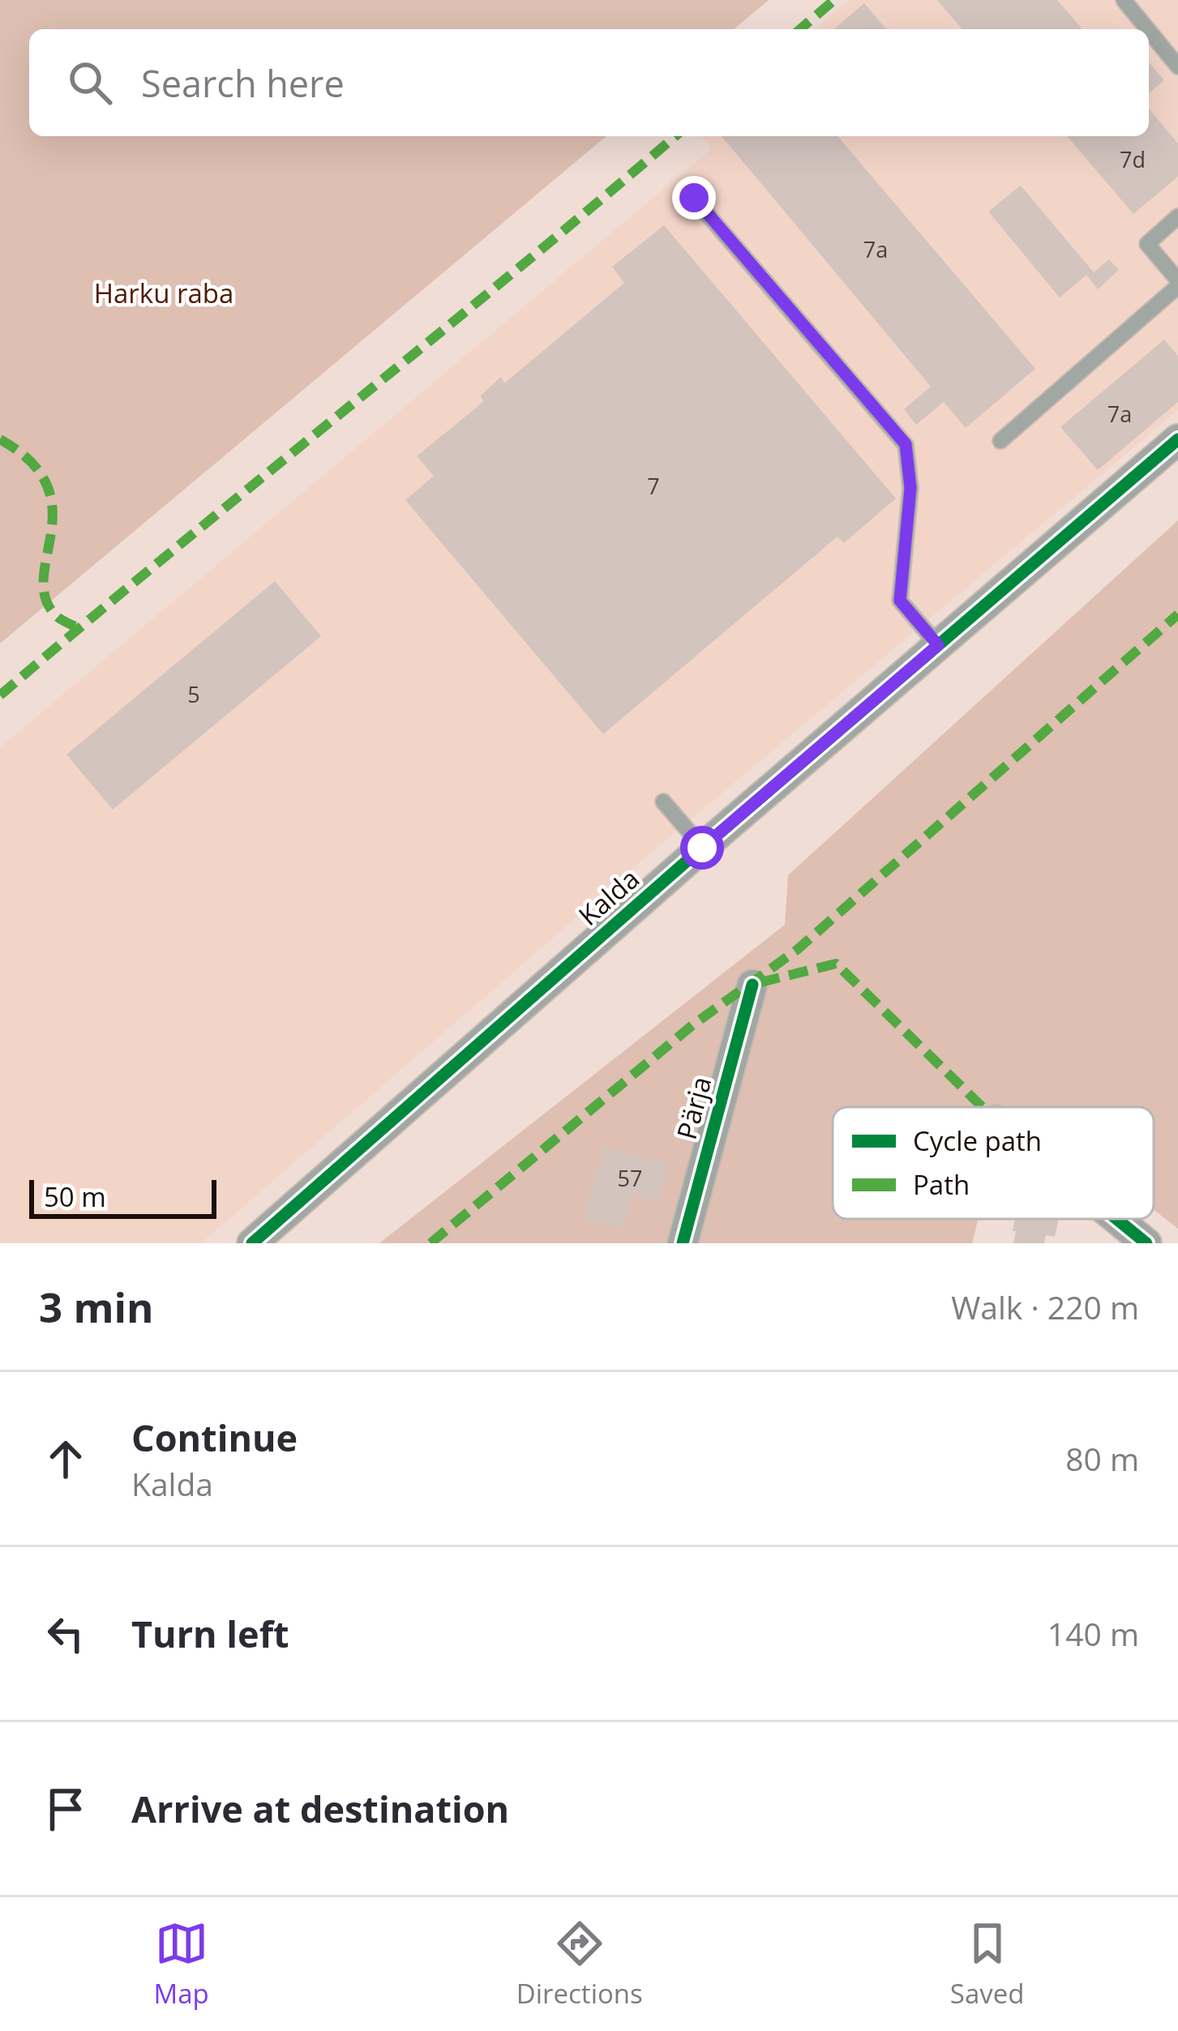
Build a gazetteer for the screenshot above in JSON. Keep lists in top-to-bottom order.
{
  "streets": {
    "street": ["Kalda", "Pärja"]
  },
  "parks": ["Harku raba"],
  "house_numbers": [
    "7d",
    "7a",
    "7a",
    "7",
    "5",
    "57"
  ],
  "legend": ["Cycle path", "Path"],
  "scale_bar": "50 m",
  "page": {
    "search": "Search here",
    "scale": "50 m",
    "heading": ["3 min", "Walk · 220 m"],
    "list": [
      ["Continue", "Kalda", "80 m"],
      ["Turn left", "140 m"],
      "Arrive at destination"
    ],
    "nav": ["Map", "Directions", "Saved"]
  }
}
